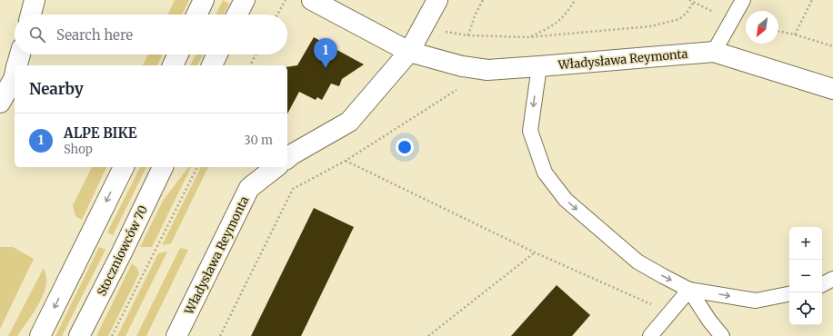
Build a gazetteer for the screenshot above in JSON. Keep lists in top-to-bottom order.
{
  "streets": {
    "street": ["Władysława Reymonta", "Stoczniowców 70"]
  },
  "north": "bottom left",
  "page": {
    "search": "Search here",
    "pins": "1",
    "heading": "Nearby",
    "list": [
      {
        "mark": "1",
        "name": "ALPE BIKE",
        "note": "Shop",
        "value": "30 m"
      }
    ],
    "map_buttons": ["+", "−"]
  }
}
